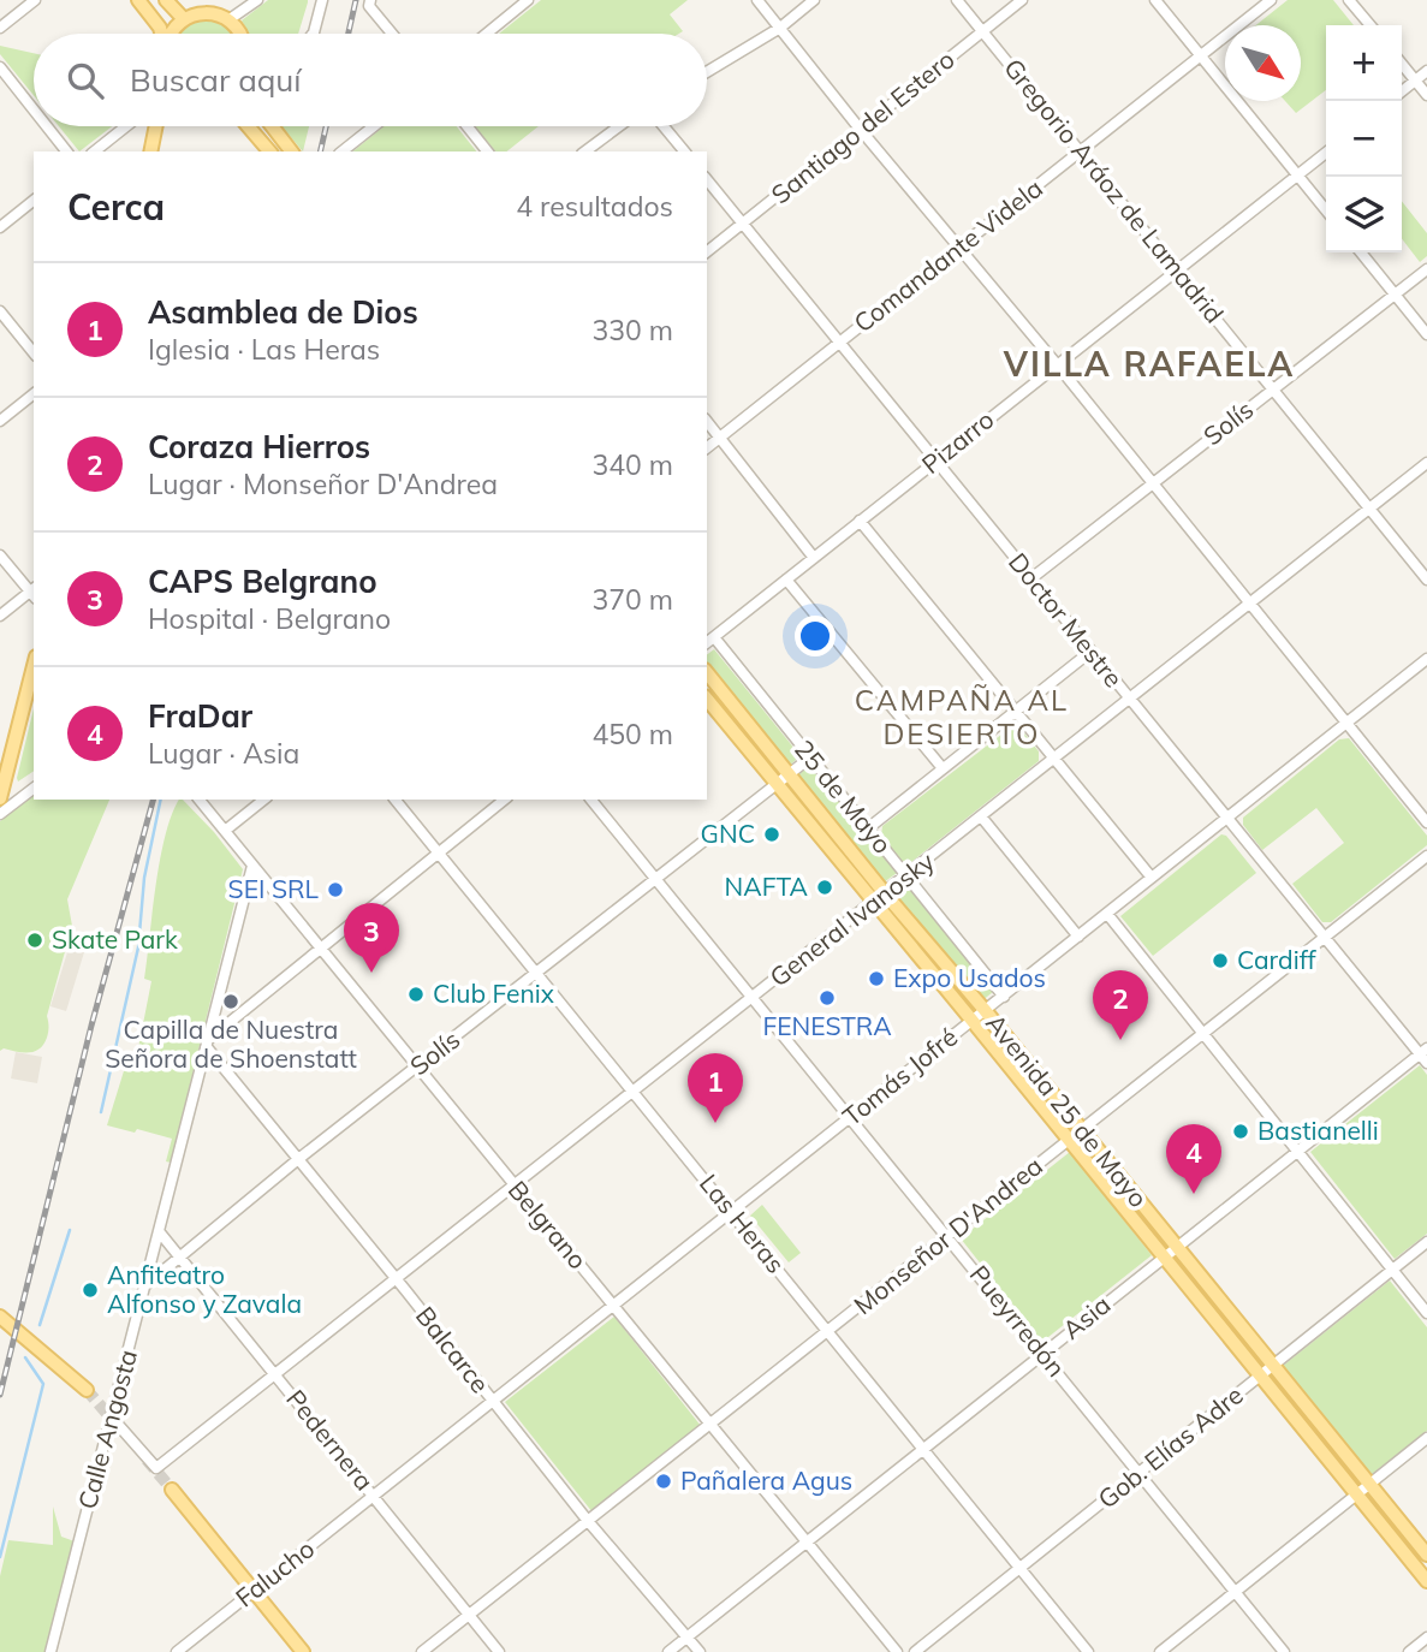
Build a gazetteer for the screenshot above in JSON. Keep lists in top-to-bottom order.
{
  "streets": {
    "main road": ["Avenida 25 de Mayo"],
    "street": [
      "Santiago del Estero",
      "Gregorio Aráoz de Lamadrid",
      "Comandante Videla",
      "Solís",
      "Pizarro",
      "Doctor Mestre",
      "25 de Mayo",
      "General Ivanosky",
      "Tomás Jofré",
      "Las Heras",
      "Belgrano",
      "Monseñor D'Andrea",
      "Asia",
      "Pueyrredón",
      "Balcarce",
      "Calle Angosta",
      "Pedernera",
      "Gob. Elías Adre",
      "Falucho"
    ]
  },
  "crossings": [
    ["Santiago del Estero", "Gregorio Aráoz de Lamadrid"],
    ["Santiago del Estero", "Doctor Mestre"],
    ["Gregorio Aráoz de Lamadrid", "Comandante Videla"],
    ["Gregorio Aráoz de Lamadrid", "Solís"],
    ["Gregorio Aráoz de Lamadrid", "Pizarro"],
    ["Gregorio Aráoz de Lamadrid", "General Ivanosky"],
    ["Comandante Videla", "Doctor Mestre"],
    ["Solís", "Doctor Mestre"],
    ["Solís", "25 de Mayo"],
    ["Solís", "Avenida 25 de Mayo"],
    ["Solís", "Las Heras"],
    ["Solís", "Belgrano"],
    ["Solís", "Pueyrredón"],
    ["Solís", "Balcarce"],
    ["Solís", "Calle Angosta"],
    ["Solís", "Pedernera"],
    ["Pizarro", "Doctor Mestre"],
    ["Pizarro", "25 de Mayo"],
    ["Doctor Mestre", "General Ivanosky"],
    ["Doctor Mestre", "Tomás Jofré"],
    ["Doctor Mestre", "Monseñor D'Andrea"],
    ["Doctor Mestre", "Asia"],
    ["25 de Mayo", "General Ivanosky"],
    ["25 de Mayo", "Tomás Jofré"],
    ["General Ivanosky", "Avenida 25 de Mayo"],
    ["General Ivanosky", "Las Heras"],
    ["General Ivanosky", "Belgrano"],
    ["General Ivanosky", "Pueyrredón"],
    ["General Ivanosky", "Balcarce"],
    ["General Ivanosky", "Calle Angosta"],
    ["General Ivanosky", "Pedernera"],
    ["Tomás Jofré", "Avenida 25 de Mayo"],
    ["Tomás Jofré", "Las Heras"],
    ["Tomás Jofré", "Belgrano"],
    ["Tomás Jofré", "Pueyrredón"],
    ["Tomás Jofré", "Balcarce"],
    ["Tomás Jofré", "Pedernera"],
    ["Tomás Jofré", "Falucho"],
    ["Avenida 25 de Mayo", "Monseñor D'Andrea"],
    ["Avenida 25 de Mayo", "Asia"],
    ["Avenida 25 de Mayo", "Gob. Elías Adre"],
    ["Las Heras", "Monseñor D'Andrea"],
    ["Las Heras", "Asia"],
    ["Las Heras", "Gob. Elías Adre"],
    ["Belgrano", "Monseñor D'Andrea"],
    ["Belgrano", "Asia"],
    ["Belgrano", "Calle Angosta"],
    ["Monseñor D'Andrea", "Pueyrredón"],
    ["Monseñor D'Andrea", "Balcarce"],
    ["Monseñor D'Andrea", "Pedernera"],
    ["Asia", "Pueyrredón"],
    ["Asia", "Balcarce"],
    ["Pueyrredón", "Gob. Elías Adre"],
    ["Balcarce", "Calle Angosta"],
    ["Calle Angosta", "Pedernera"],
    ["Pedernera", "Falucho"]
  ],
  "districts": ["VILLA RAFAELA", "CAMPAÑA AL DESIERTO"],
  "places": [
    "GNC",
    "NAFTA",
    "SEI SRL",
    "Skate Park",
    "Cardiff",
    "Expo Usados",
    "Club Fenix",
    "FENESTRA",
    "Capilla de Nuestra Señora de Shoenstatt",
    "Bastianelli",
    "Anfiteatro Alfonso y Zavala",
    "Pañalera Agus"
  ],
  "north": "bottom right",
  "page": {
    "map_buttons": ["+", "−"],
    "search": "Buscar aquí",
    "heading": ["Cerca", "4 resultados"],
    "list": [
      {
        "mark": "1",
        "name": "Asamblea de Dios",
        "note": "Iglesia · Las Heras",
        "value": "330 m"
      },
      {
        "mark": "2",
        "name": "Coraza Hierros",
        "note": "Lugar · Monseñor D'Andrea",
        "value": "340 m"
      },
      {
        "mark": "3",
        "name": "CAPS Belgrano",
        "note": "Hospital · Belgrano",
        "value": "370 m"
      },
      {
        "mark": "4",
        "name": "FraDar",
        "note": "Lugar · Asia",
        "value": "450 m"
      }
    ],
    "pins": [
      "3",
      "2",
      "1",
      "4"
    ]
  }
}
